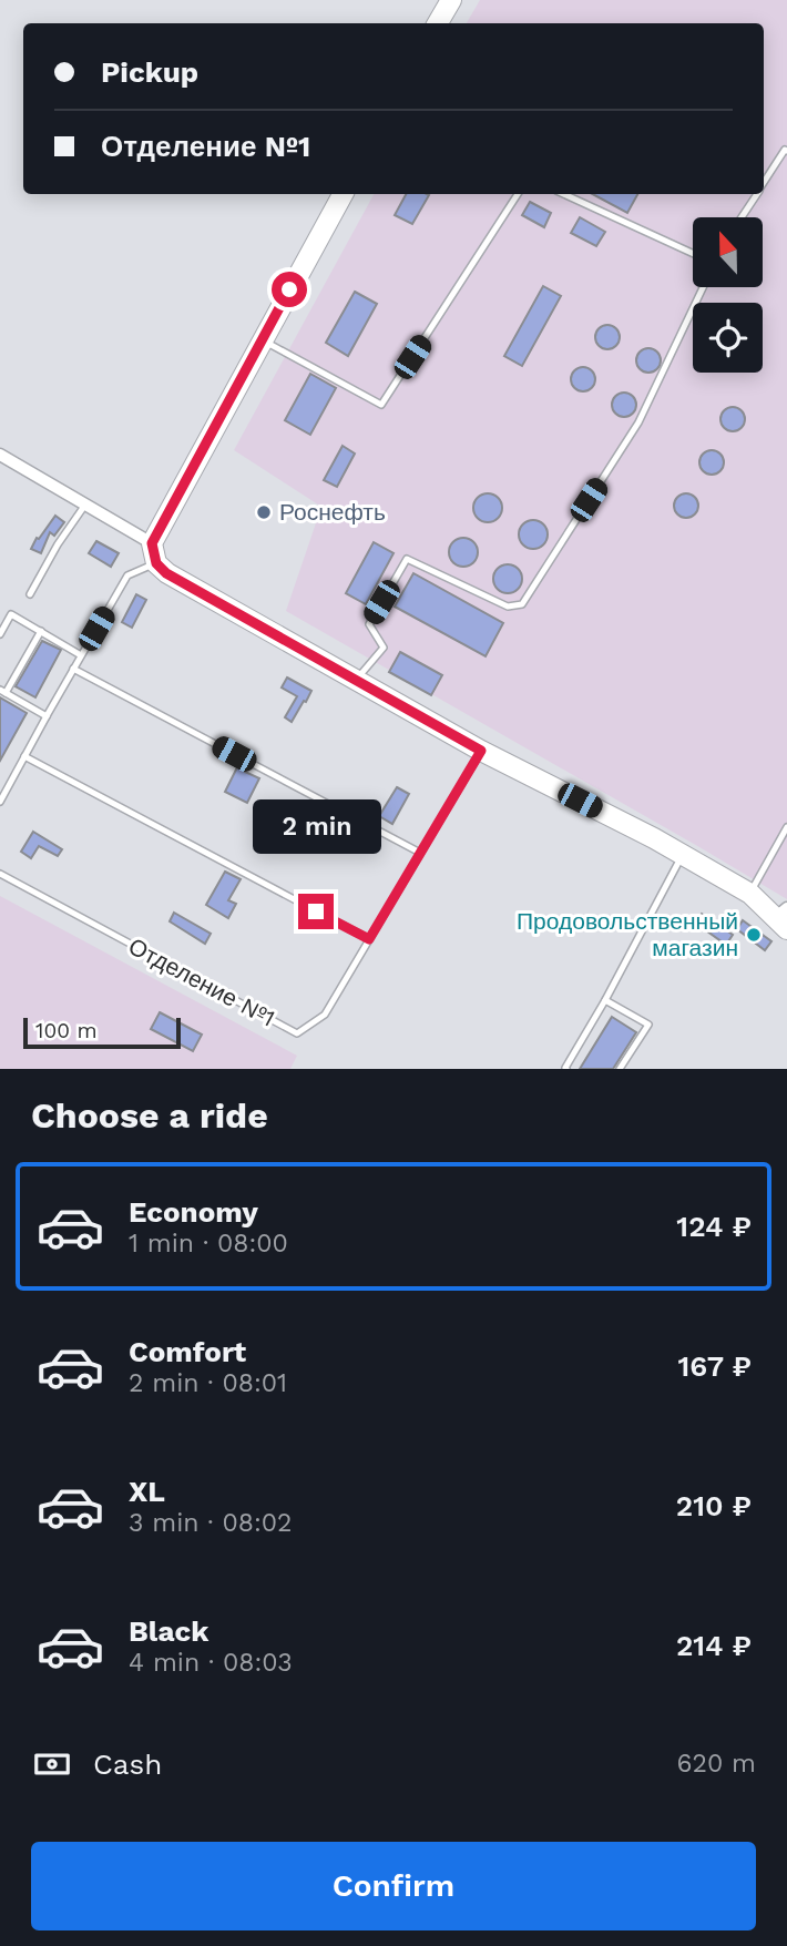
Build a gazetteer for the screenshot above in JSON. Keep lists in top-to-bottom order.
{
  "streets": {
    "lane": ["Отделение №1"]
  },
  "places": ["Роснефть", "Продовольственный магазин"],
  "scale_bar": "100 m",
  "north": "top",
  "page": {
    "banner": ["Pickup", "Отделение №1"],
    "bubble": "2 min",
    "scale": "100 m",
    "heading": "Choose a ride",
    "list": [
      {
        "name": "Economy",
        "note": "1 min · 08:00",
        "value": "124 ₽"
      },
      {
        "name": "Comfort",
        "note": "2 min · 08:01",
        "value": "167 ₽"
      },
      {
        "name": "XL",
        "note": "3 min · 08:02",
        "value": "210 ₽"
      },
      {
        "name": "Black",
        "note": "4 min · 08:03",
        "value": "214 ₽"
      }
    ],
    "pay": ["Cash", "620 m"],
    "buttons": "Confirm"
  }
}
